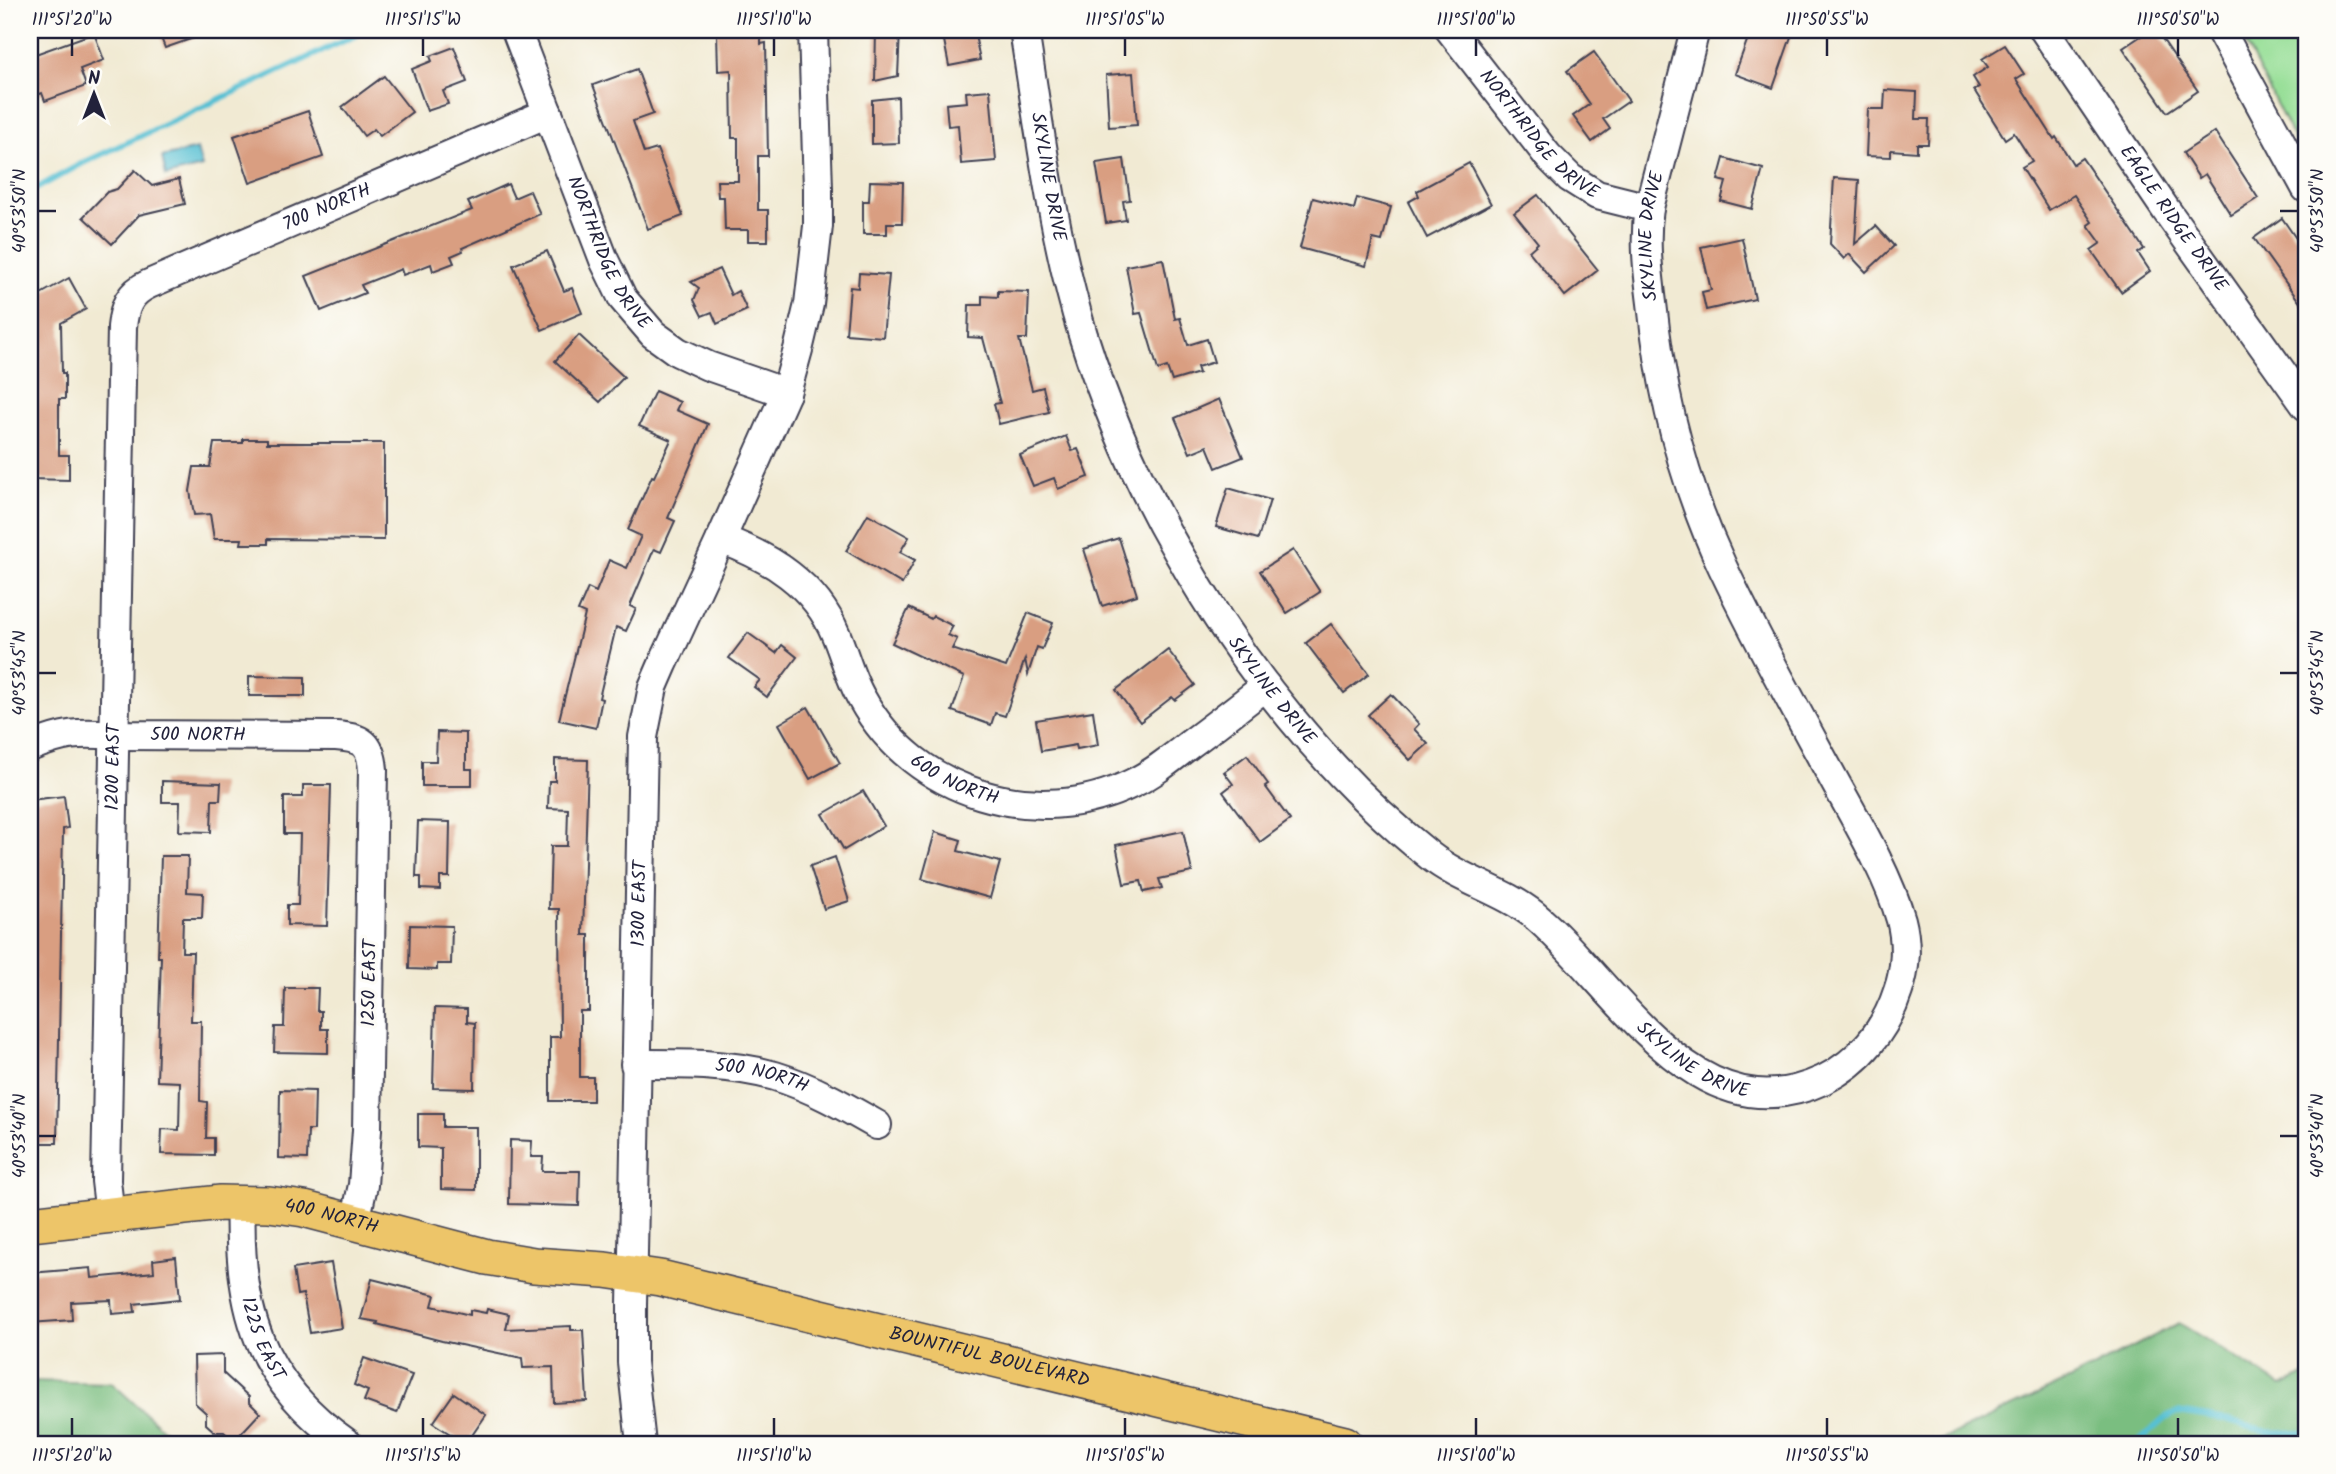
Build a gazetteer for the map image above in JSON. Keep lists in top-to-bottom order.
{
  "streets": {
    "main road": ["400 NORTH", "BOUNTIFUL BOULEVARD"],
    "street": [
      "NORTHRIDGE DRIVE",
      "SKYLINE DRIVE",
      "700 NORTH",
      "EAGLE RIDGE DRIVE",
      "500 NORTH",
      "1200 EAST",
      "600 NORTH",
      "1300 EAST",
      "1250 EAST",
      "1225 EAST"
    ]
  },
  "crossings": [
    ["NORTHRIDGE DRIVE", "SKYLINE DRIVE"],
    ["NORTHRIDGE DRIVE", "700 NORTH"],
    ["NORTHRIDGE DRIVE", "1300 EAST"],
    ["SKYLINE DRIVE", "600 NORTH"],
    ["700 NORTH", "1200 EAST"],
    ["500 NORTH", "1200 EAST"],
    ["500 NORTH", "1300 EAST"],
    ["500 NORTH", "1250 EAST"],
    ["1200 EAST", "400 NORTH"],
    ["600 NORTH", "1300 EAST"],
    ["1300 EAST", "400 NORTH"],
    ["1300 EAST", "BOUNTIFUL BOULEVARD"],
    ["1250 EAST", "400 NORTH"],
    ["400 NORTH", "1225 EAST"],
    ["400 NORTH", "BOUNTIFUL BOULEVARD"]
  ],
  "north": "top",
  "coordinates": [
    "111°51'20\"W",
    "111°51'15\"W",
    "111°51'10\"W",
    "111°51'05\"W",
    "111°51'00\"W",
    "111°50'55\"W",
    "111°50'50\"W",
    "40°53'50\"N",
    "40°53'45\"N",
    "40°53'40\"N"
  ]
}
